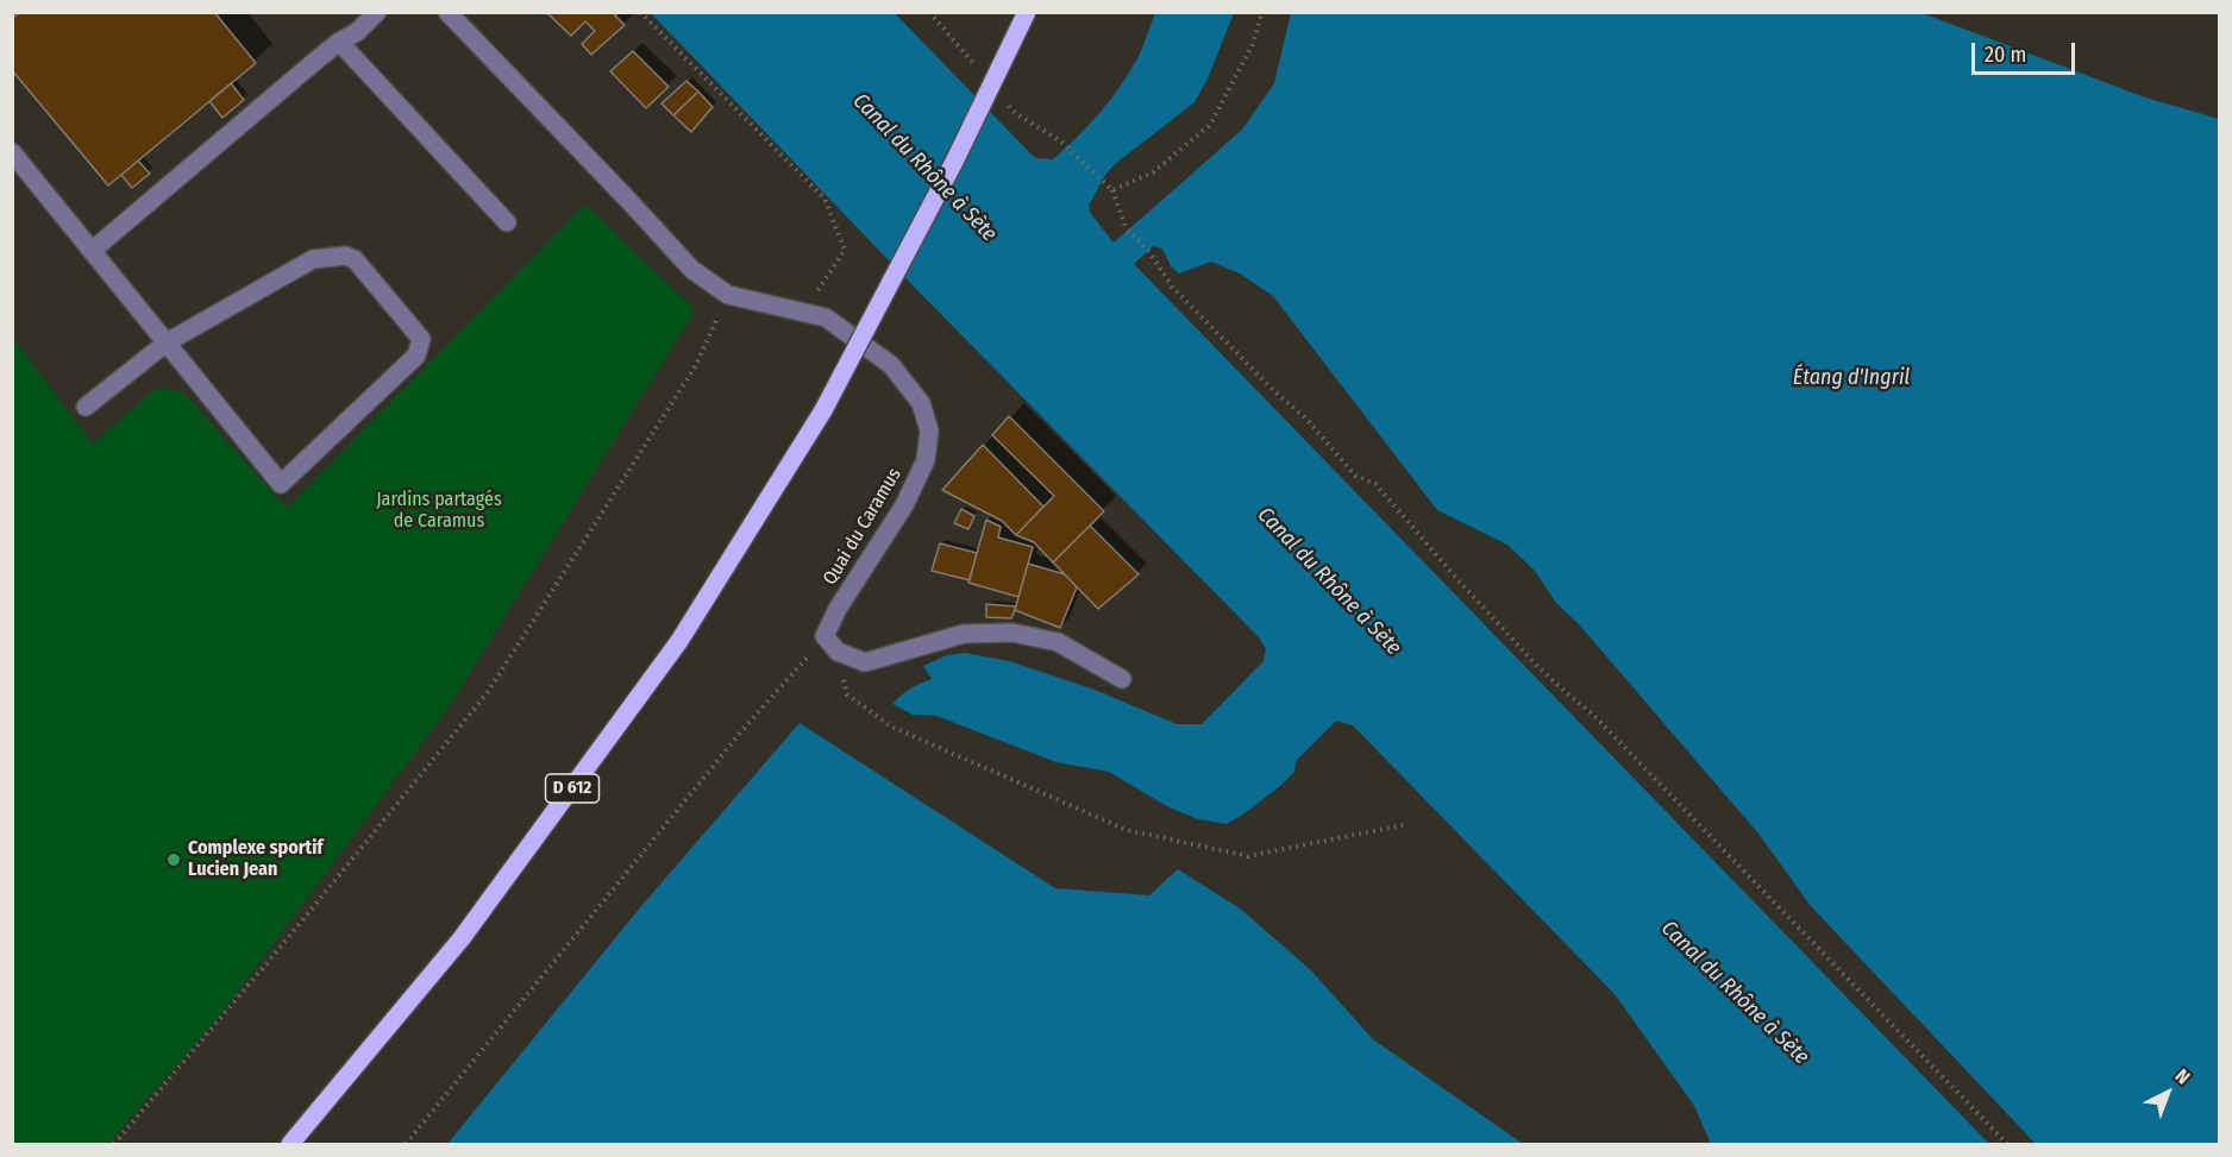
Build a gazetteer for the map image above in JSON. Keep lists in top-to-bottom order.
{
  "streets": {
    "main road": ["D 612"],
    "street": ["Quai du Caramus"]
  },
  "water": ["Canal du Rhône à Sète", "Étang d'Ingril"],
  "parks": ["Jardins partagés de Caramus"],
  "places": ["Complexe sportif Lucien Jean"],
  "scale_bar": "20 m",
  "north": "top right"
}
